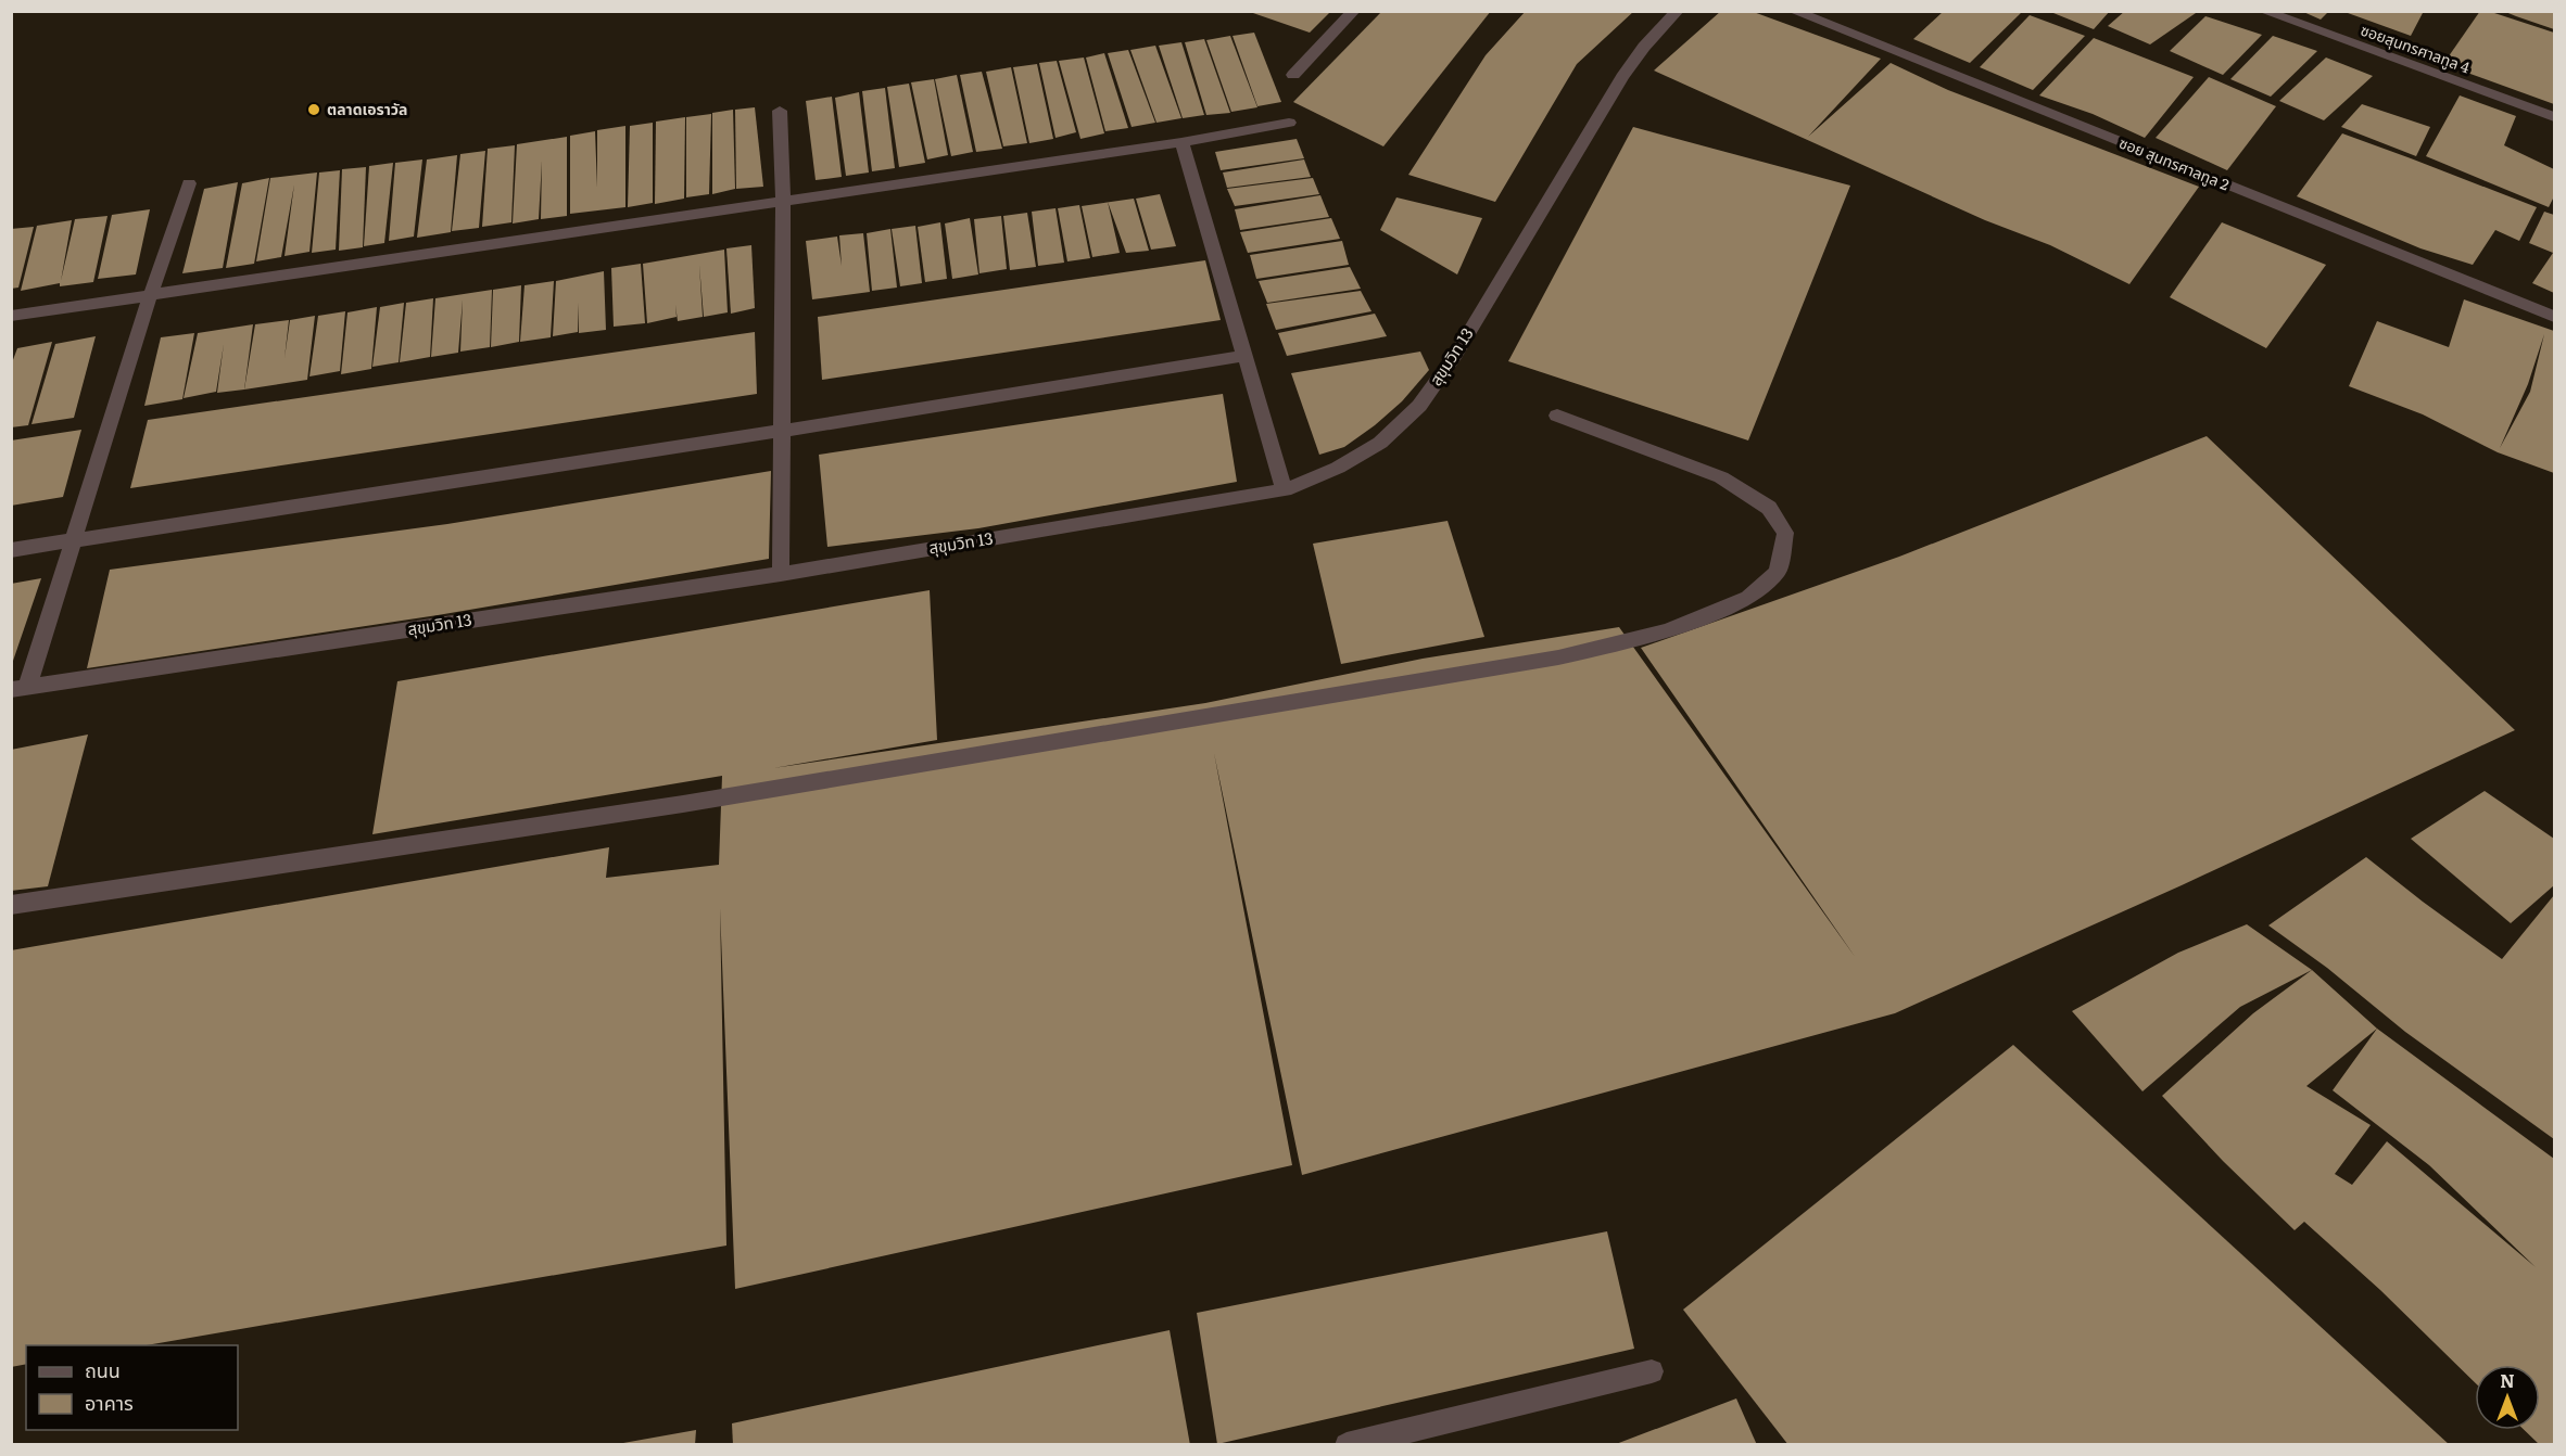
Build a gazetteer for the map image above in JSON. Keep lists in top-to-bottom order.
{
  "streets": {
    "street": ["ซอยสุนทรศาลทูล 4", "ซอย สุนทรศาลทูล 2", "สุขุมวิท 13"]
  },
  "places": ["ตลาดเอราวัล"],
  "legend": ["ถนน", "อาคาร"],
  "north": "top"
}
